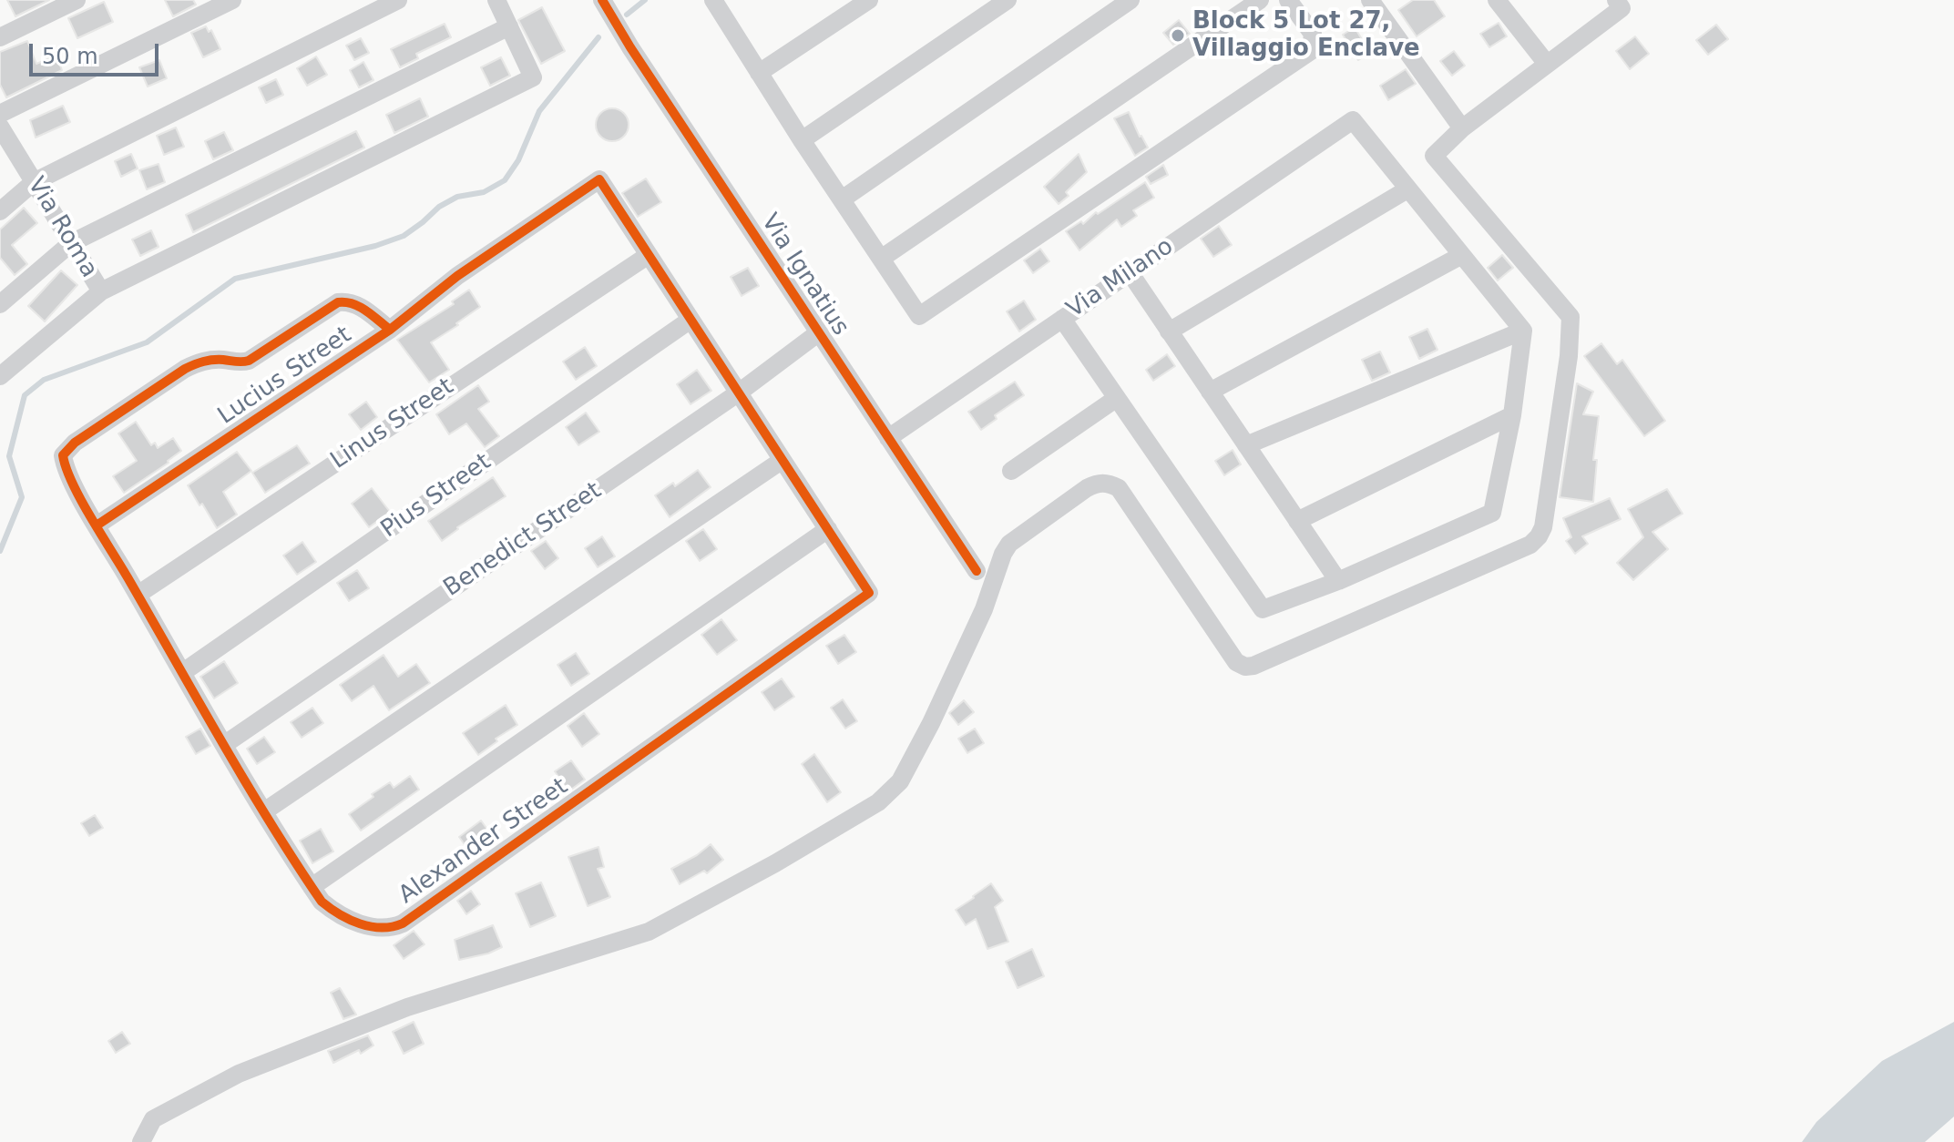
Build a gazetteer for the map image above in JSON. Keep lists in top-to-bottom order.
{
  "streets": {
    "street": [
      "Via Roma",
      "Via Ignatius",
      "Via Milano",
      "Lucius Street",
      "Linus Street",
      "Pius Street",
      "Benedict Street",
      "Alexander Street"
    ]
  },
  "crossings": [
    ["Via Ignatius", "Via Milano"],
    ["Via Ignatius", "Benedict Street"],
    ["Lucius Street", "Linus Street"],
    ["Lucius Street", "Alexander Street"],
    ["Linus Street", "Alexander Street"],
    ["Pius Street", "Alexander Street"],
    ["Benedict Street", "Alexander Street"]
  ],
  "places": ["Block 5 Lot 27, Villaggio Enclave"],
  "scale_bar": "50 m"
}
